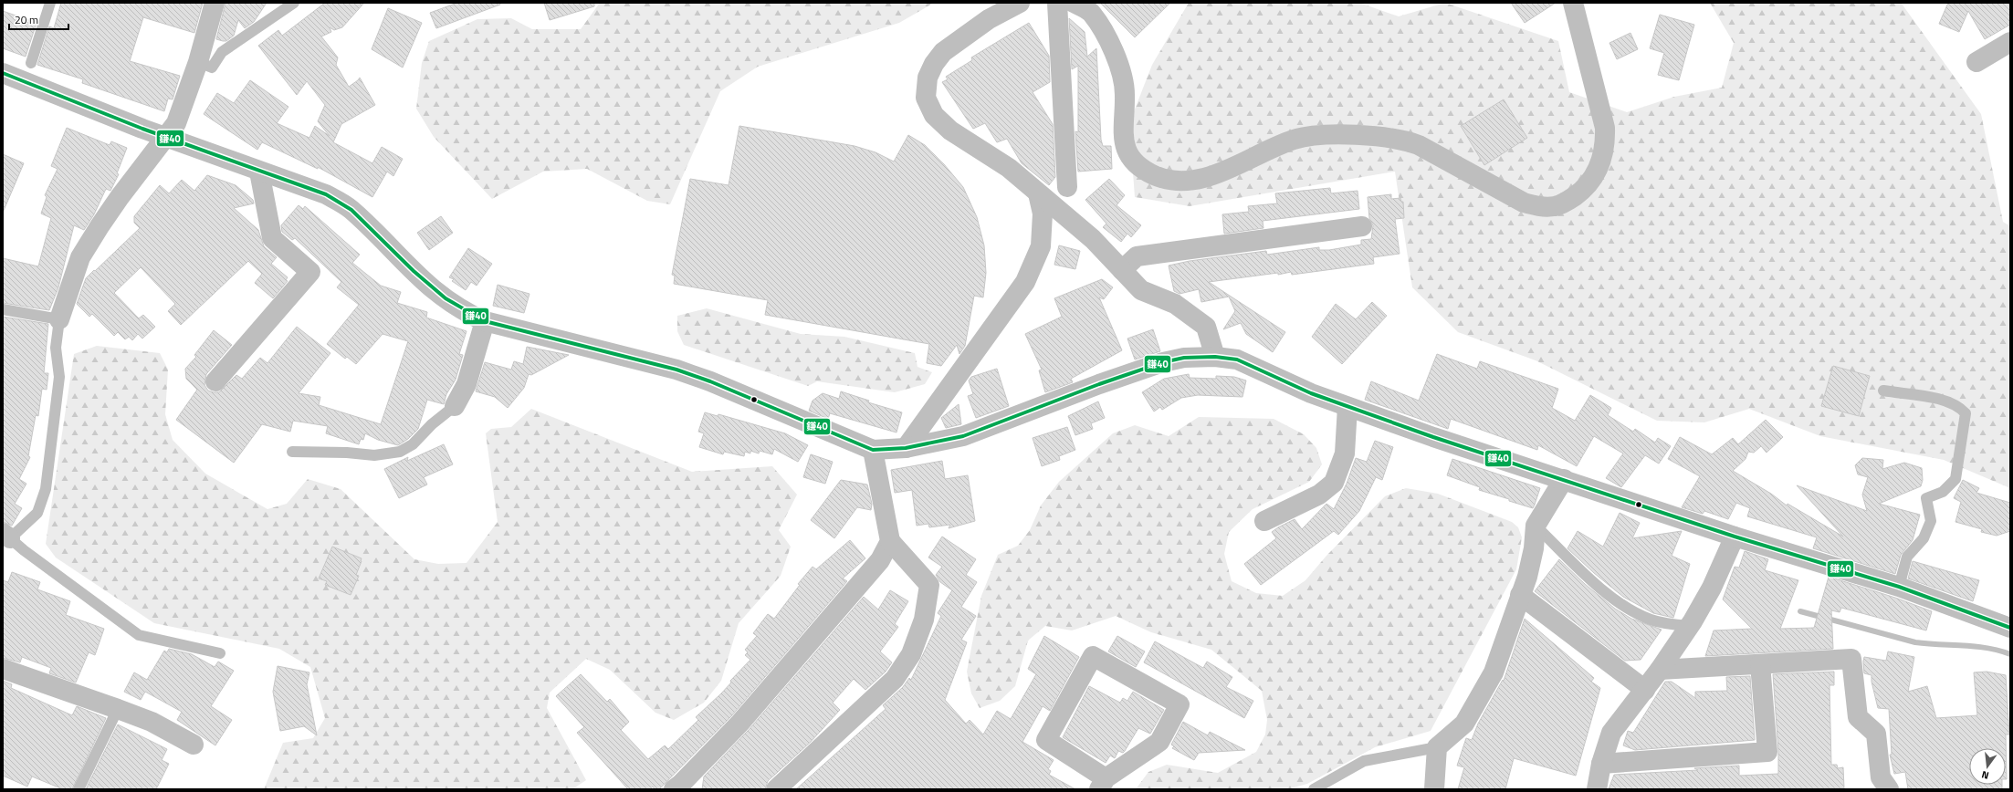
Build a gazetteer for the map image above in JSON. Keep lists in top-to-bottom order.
{
  "lines": ["transit line 鎌40"],
  "scale_bar": "20 m",
  "north": "bottom"
}
